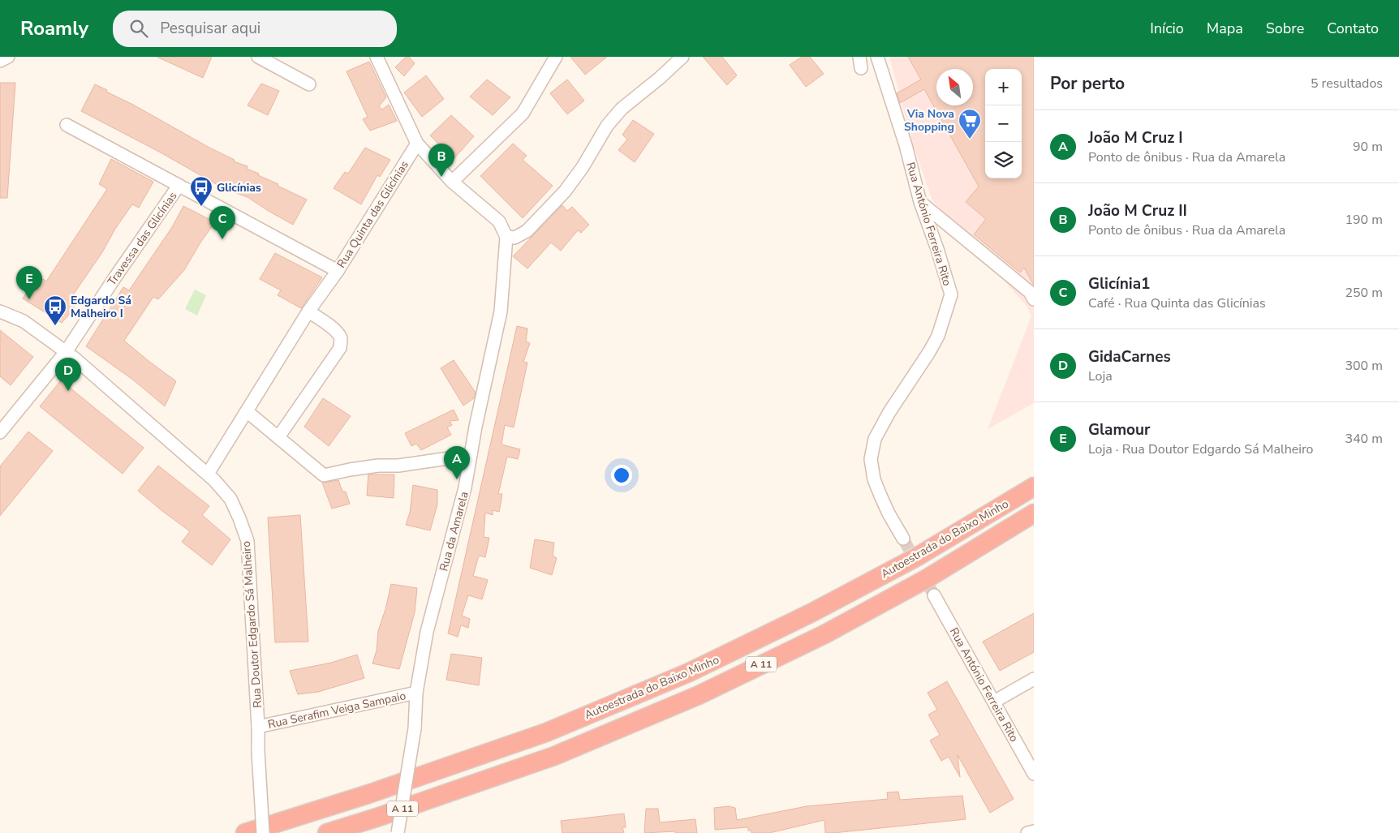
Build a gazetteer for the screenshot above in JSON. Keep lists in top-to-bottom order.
{
  "streets": {
    "highway": ["Autoestrada do Baixo Minho", "A 11"],
    "street": [
      "Rua Quinta das Glicínias",
      "Rua António Ferreira Rito",
      "Travessa das Glicínias",
      "Rua da Amarela",
      "Rua Doutor Edgardo Sá Malheiro",
      "Rua Serafim Veiga Sampaio"
    ]
  },
  "crossings": [
    ["Rua Quinta das Glicínias", "Travessa das Glicínias"],
    ["Travessa das Glicínias", "Rua Doutor Edgardo Sá Malheiro"],
    ["Rua da Amarela", "Rua Serafim Veiga Sampaio"],
    ["Rua Doutor Edgardo Sá Malheiro", "Rua Serafim Veiga Sampaio"]
  ],
  "places": {
    "supermarket": ["Via Nova Shopping"],
    "bus stop": ["Glicínias", "Edgardo Sá Malheiro I"]
  },
  "north": "top left",
  "page": {
    "header": "Roamly",
    "search": "Pesquisar aqui",
    "nav": [
      "Início",
      "Mapa",
      "Sobre",
      "Contato"
    ],
    "heading": ["Por perto", "5 resultados"],
    "map_buttons": ["+", "−"],
    "list": [
      {
        "mark": "A",
        "name": "João M Cruz I",
        "note": "Ponto de ônibus · Rua da Amarela",
        "value": "90 m"
      },
      {
        "mark": "B",
        "name": "João M Cruz II",
        "note": "Ponto de ônibus · Rua da Amarela",
        "value": "190 m"
      },
      {
        "mark": "C",
        "name": "Glicínia1",
        "note": "Café · Rua Quinta das Glicínias",
        "value": "250 m"
      },
      {
        "mark": "D",
        "name": "GidaCarnes",
        "note": "Loja",
        "value": "300 m"
      },
      {
        "mark": "E",
        "name": "Glamour",
        "note": "Loja · Rua Doutor Edgardo Sá Malheiro",
        "value": "340 m"
      }
    ],
    "pins": [
      "B",
      "C",
      "E",
      "D",
      "A"
    ]
  }
}
